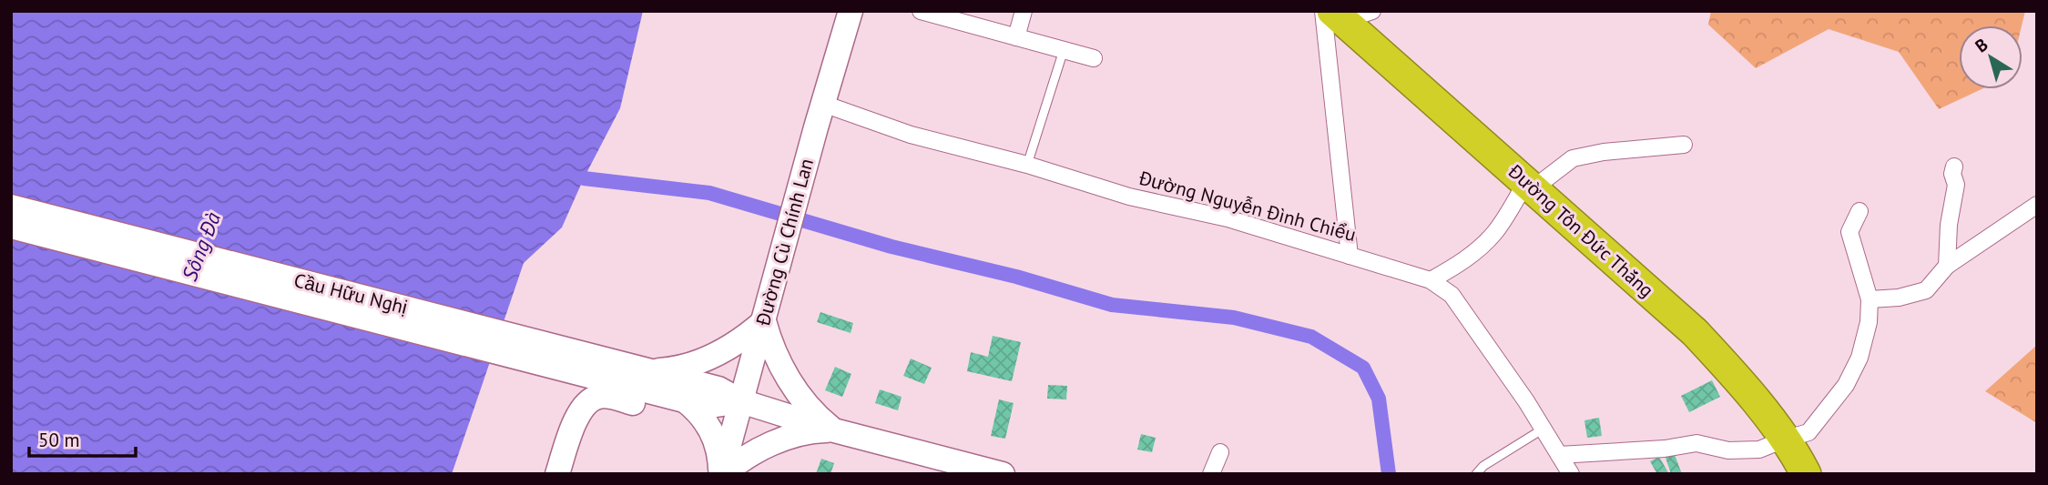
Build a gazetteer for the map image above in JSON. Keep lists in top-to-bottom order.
{
  "streets": {
    "highway": ["Đường Tôn Đức Thắng"],
    "main road": ["Đường Cù Chính Lan", "Cầu Hữu Nghị"],
    "street": ["Đường Nguyễn Đình Chiểu"]
  },
  "crossings": [
    ["Đường Nguyễn Đình Chiểu", "Đường Cù Chính Lan"]
  ],
  "water": ["Sông Đà"],
  "scale_bar": "50 m",
  "north": "top left"
}
